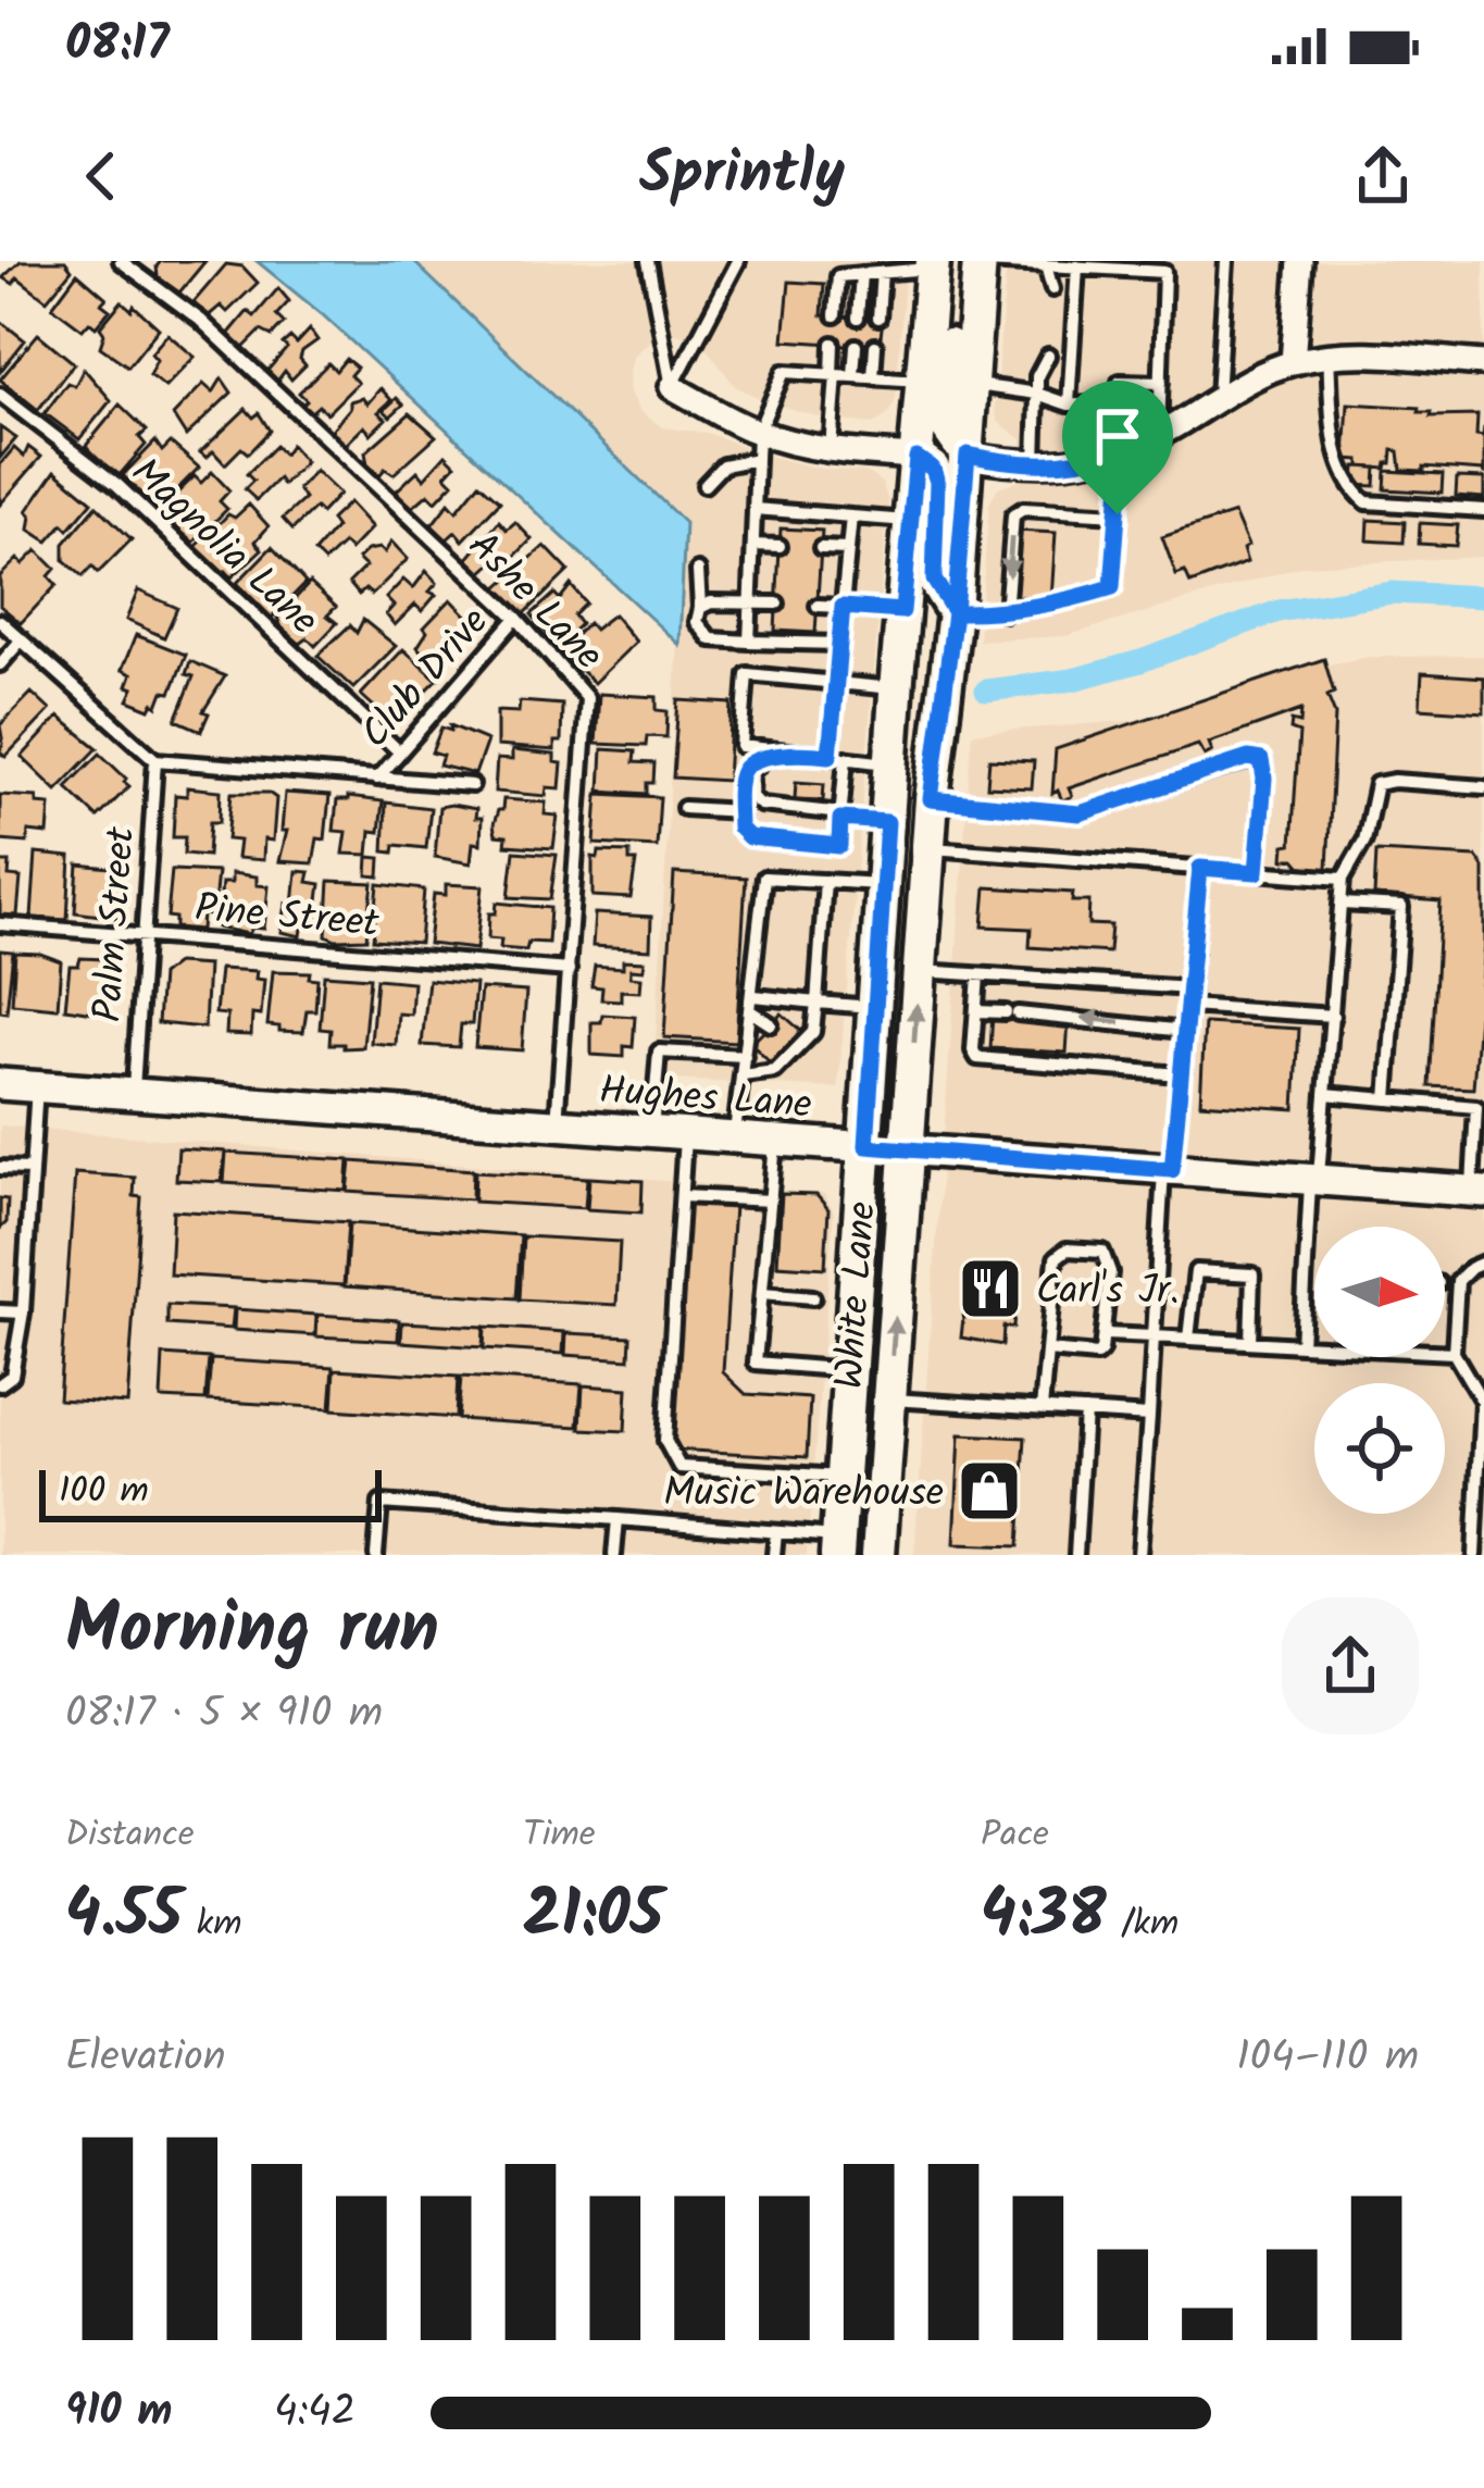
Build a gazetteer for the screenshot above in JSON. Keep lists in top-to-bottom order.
{
  "streets": {
    "main road": ["White Lane"],
    "street": ["Hughes Lane"],
    "lane": [
      "Magnolia Lane",
      "Ashe Lane",
      "Club Drive",
      "Pine Street",
      "Palm Street"
    ]
  },
  "crossings": [
    ["Magnolia Lane", "Club Drive"],
    ["Ashe Lane", "Club Drive"],
    ["Ashe Lane", "Pine Street"],
    ["Ashe Lane", "Hughes Lane"],
    ["Club Drive", "Palm Street"],
    ["Pine Street", "Palm Street"],
    ["Palm Street", "Hughes Lane"],
    ["Hughes Lane", "White Lane"]
  ],
  "places": {
    "restaurant": ["Carl's Jr."],
    "shop": ["Music Warehouse"]
  },
  "scale_bar": "100 m",
  "north": "right",
  "page": {
    "status": "08:17",
    "header": "Sprintly",
    "scale": "100 m",
    "heading": ["Morning run", "08:17 · 5 × 910 m"],
    "stats": [
      ["Distance", "4.55 km"],
      ["Time", "21:05"],
      ["Pace", "4:38 /km"]
    ],
    "chart": ["Elevation", "104–110 m"],
    "list": [
      {
        "name": "910 m",
        "note": "4:42"
      }
    ]
  }
}
